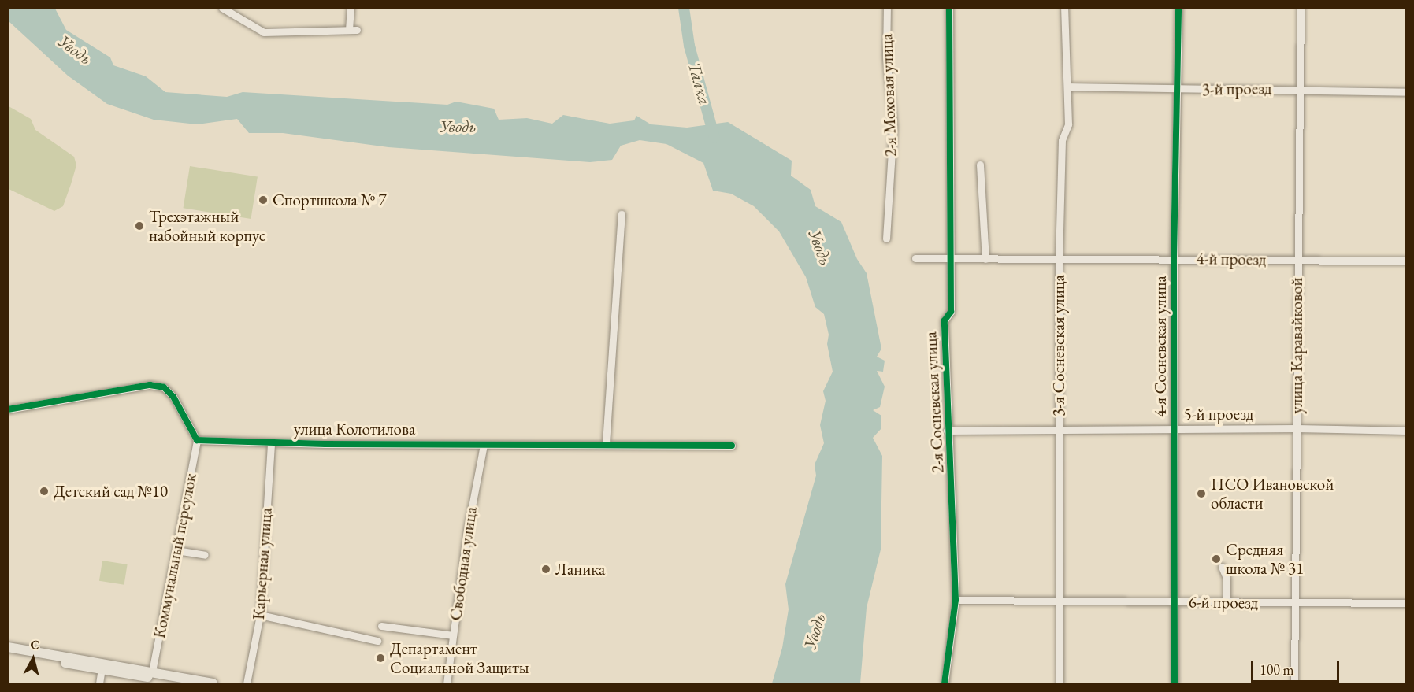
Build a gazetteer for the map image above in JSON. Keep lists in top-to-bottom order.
{
  "streets": {
    "street": [
      "3-й проезд",
      "2-я Моховая улица",
      "4-й проезд",
      "3-я Сосневская улица",
      "улица Каравайковой",
      "4-я Сосневская улица",
      "2-я Сосневская улица",
      "5-й проезд",
      "улица Колотилова",
      "Коммунальный переулок",
      "Карьерная улица",
      "Свободная улица",
      "6-й проезд"
    ]
  },
  "crossings": [
    ["3-й проезд", "3-я Сосневская улица"],
    ["3-й проезд", "улица Каравайковой"],
    ["3-й проезд", "4-я Сосневская улица"],
    ["4-й проезд", "3-я Сосневская улица"],
    ["4-й проезд", "улица Каравайковой"],
    ["4-й проезд", "4-я Сосневская улица"],
    ["4-й проезд", "2-я Сосневская улица"],
    ["3-я Сосневская улица", "5-й проезд"],
    ["3-я Сосневская улица", "6-й проезд"],
    ["улица Каравайковой", "5-й проезд"],
    ["улица Каравайковой", "6-й проезд"],
    ["4-я Сосневская улица", "5-й проезд"],
    ["4-я Сосневская улица", "6-й проезд"],
    ["2-я Сосневская улица", "5-й проезд"],
    ["2-я Сосневская улица", "6-й проезд"],
    ["улица Колотилова", "Коммунальный переулок"],
    ["улица Колотилова", "Карьерная улица"],
    ["улица Колотилова", "Свободная улица"]
  ],
  "water": ["Уводь", "Талка"],
  "places": [
    "Спортшкола № 7",
    "Трехэтажный набойный корпус",
    "Детский сад №10",
    "ПСО Ивановской области",
    "Средняя школа № 31",
    "Ланика",
    "Департамент Социальной Защиты"
  ],
  "scale_bar": "100 m",
  "north": "top"
}
